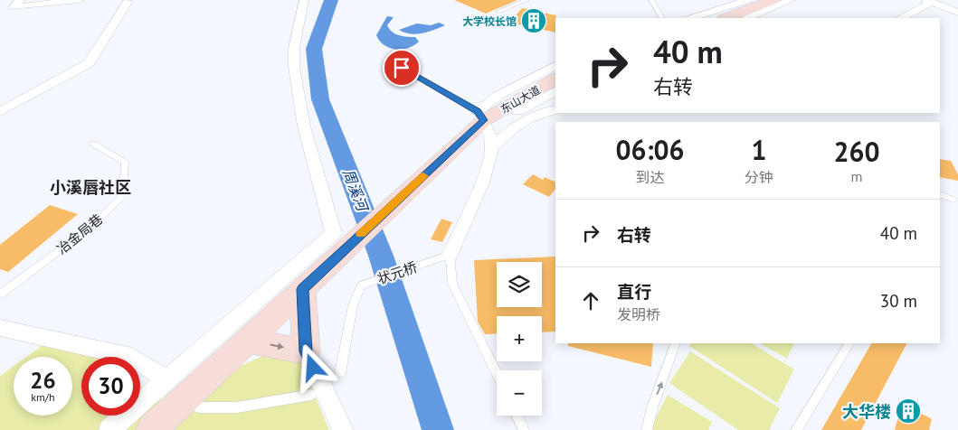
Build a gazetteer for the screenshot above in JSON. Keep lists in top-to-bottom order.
{
  "streets": {
    "main road": ["东山大道"],
    "lane": ["冶金局巷", "状元桥"]
  },
  "districts": ["小溪唇社区"],
  "water": ["周溪河"],
  "places": {
    "building": ["大学校长馆", "大华楼"]
  },
  "page": {
    "turn": ["40 m", "右转"],
    "eta": [
      "06:06",
      "到达",
      "1",
      "分钟",
      "260",
      "m"
    ],
    "list": [
      {
        "name": "右转",
        "value": "40 m"
      },
      {
        "name": "直行",
        "note": "发明桥",
        "value": "30 m"
      }
    ],
    "map_buttons": ["+", "−"],
    "speed": "26 km/h",
    "limit": "30"
  }
}
